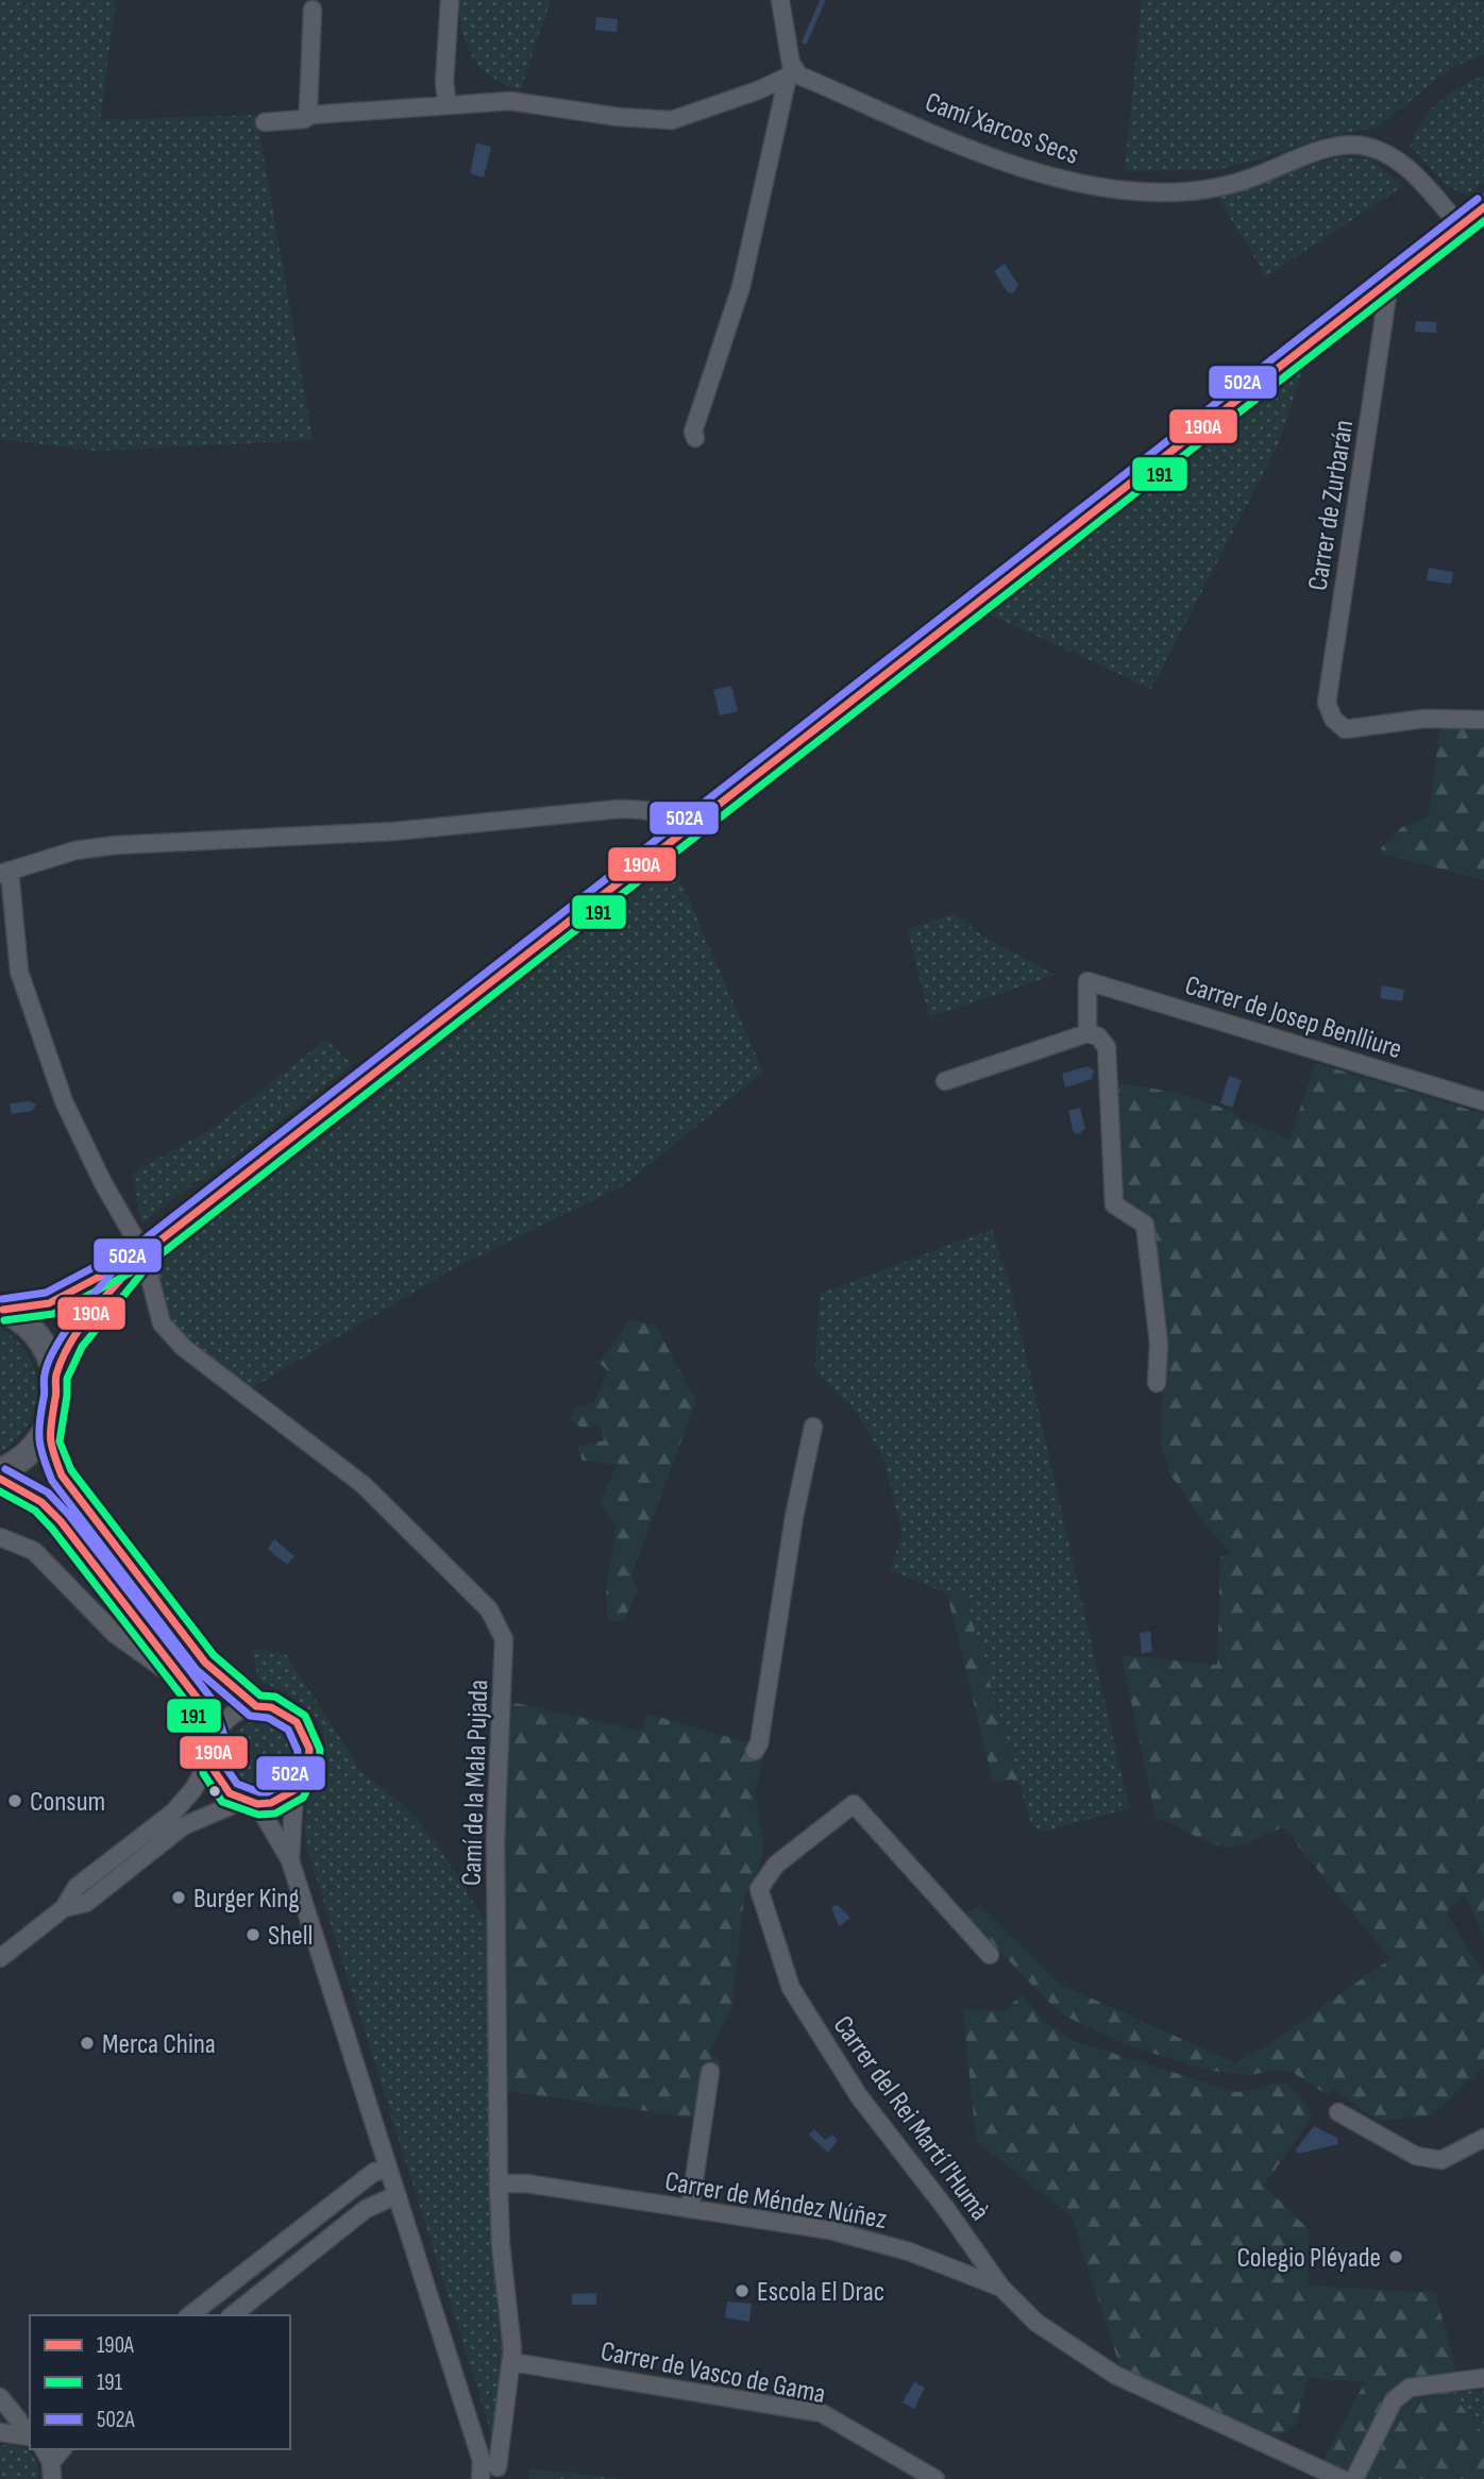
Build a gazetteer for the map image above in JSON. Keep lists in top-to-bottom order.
{
  "streets": {
    "street": [
      "Camí Xarcos Secs",
      "Carrer de Zurbarán",
      "Carrer de Josep Benlliure",
      "Camí de la Mala Pujada",
      "Carrer del Rei Martí l'Humà",
      "Carrer de Méndez Núñez",
      "Carrer de Vasco de Gama"
    ]
  },
  "crossings": [
    ["Camí de la Mala Pujada", "Carrer de Méndez Núñez"],
    ["Camí de la Mala Pujada", "Carrer de Vasco de Gama"],
    ["Carrer del Rei Martí l'Humà", "Carrer de Méndez Núñez"]
  ],
  "places": [
    "Consum",
    "Burger King",
    "Shell",
    "Merca China",
    "Colegio Pléyade",
    "Escola El Drac"
  ],
  "lines": ["transit line 502A", "transit line 190A", "transit line 191"],
  "legend": ["190A", "191", "502A"]
}
